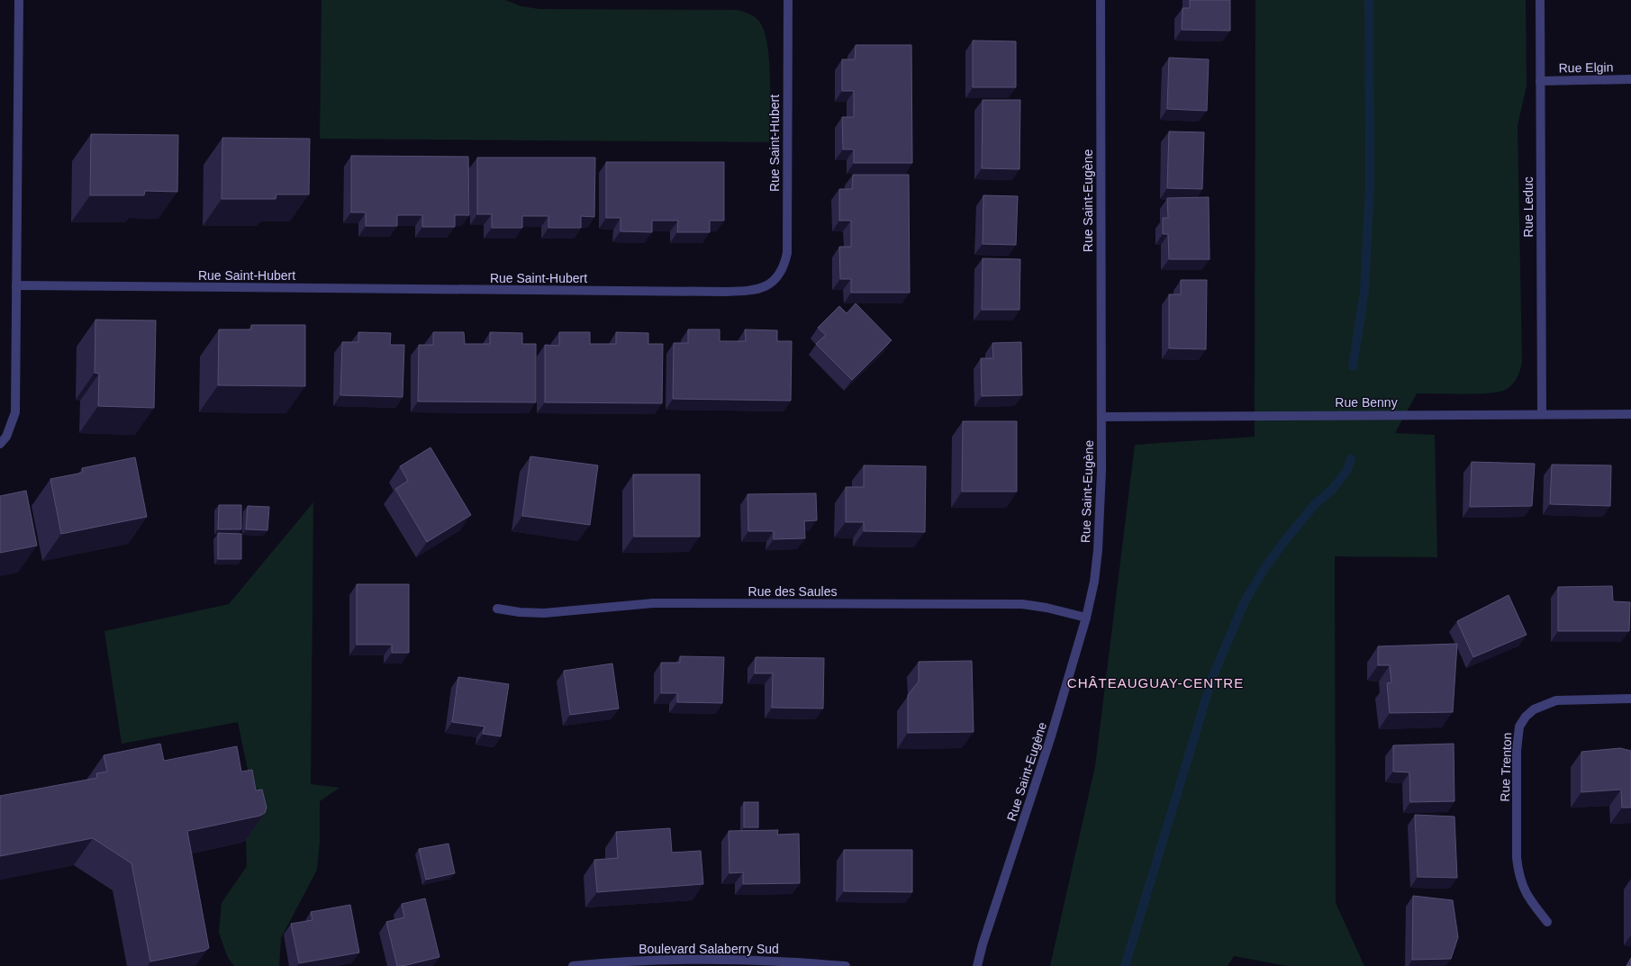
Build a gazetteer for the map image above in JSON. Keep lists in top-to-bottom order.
{
  "streets": {
    "street": [
      "Rue Elgin",
      "Rue Saint-Hubert",
      "Rue Saint-Eugène",
      "Rue Leduc",
      "Rue Benny",
      "Rue des Saules",
      "Rue Trenton",
      "Boulevard Salaberry Sud"
    ]
  },
  "crossings": [
    ["Rue Elgin", "Rue Leduc"],
    ["Rue Saint-Eugène", "Rue Benny"],
    ["Rue Saint-Eugène", "Rue des Saules"],
    ["Rue Leduc", "Rue Benny"]
  ],
  "districts": ["CHÂTEAUGUAY-CENTRE"]
}
